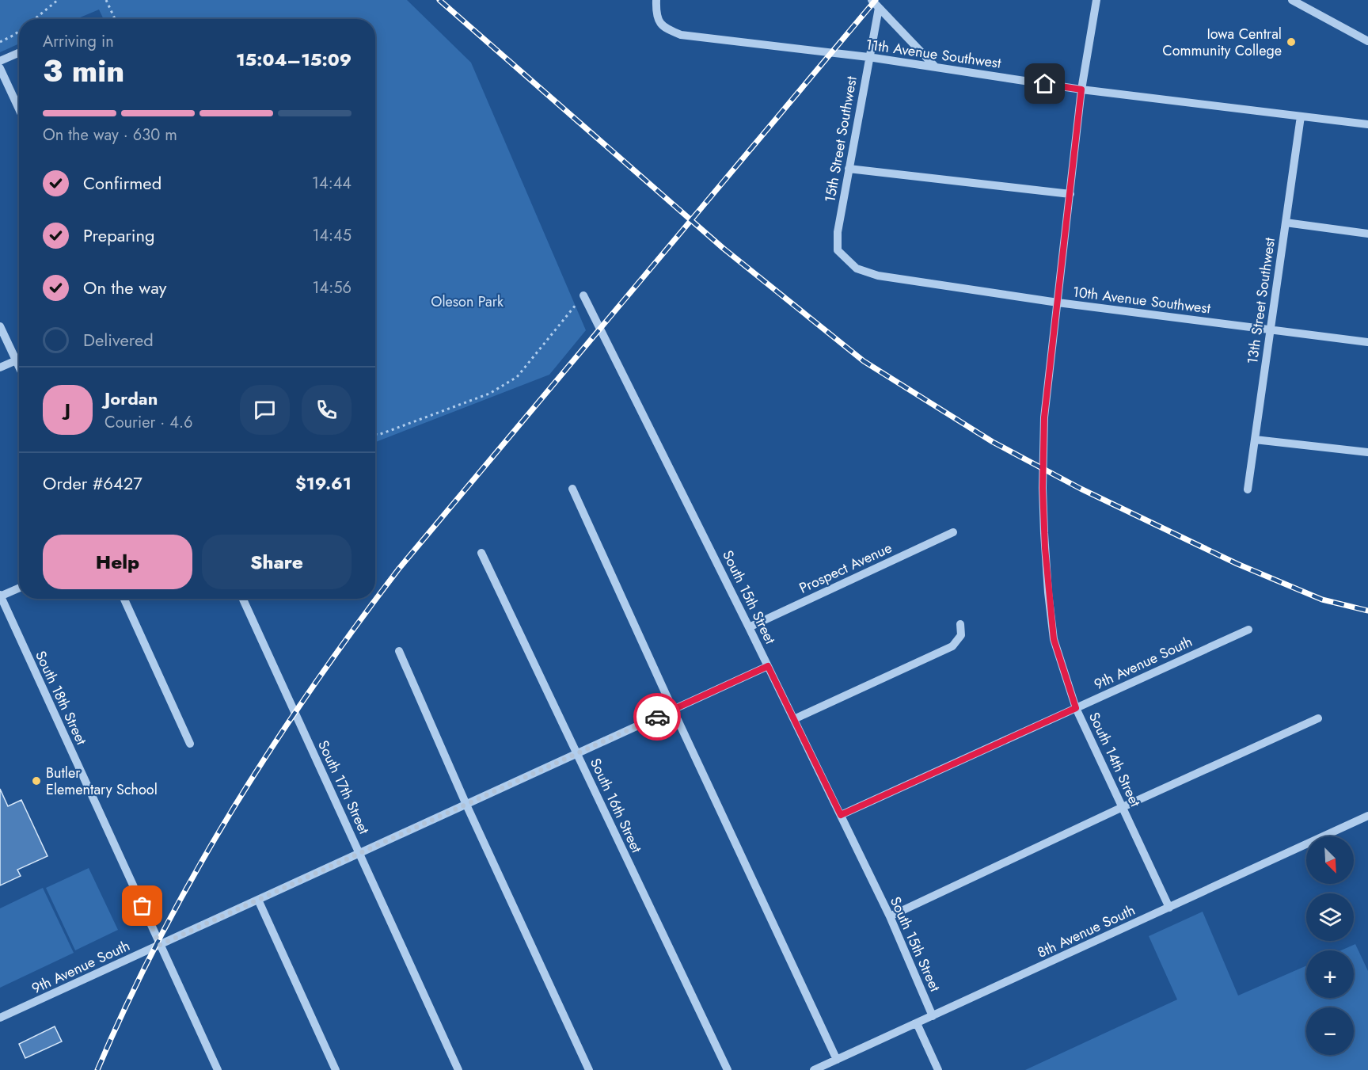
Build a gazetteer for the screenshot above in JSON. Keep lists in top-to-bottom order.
{
  "streets": {
    "street": [
      "11th Avenue Southwest",
      "15th Street Southwest",
      "10th Avenue Southwest",
      "13th Street Southwest",
      "Prospect Avenue",
      "South 15th Street",
      "9th Avenue South",
      "South 18th Street",
      "South 14th Street",
      "South 17th Street",
      "South 16th Street",
      "8th Avenue South"
    ]
  },
  "crossings": [
    ["11th Avenue Southwest", "15th Street Southwest"],
    ["11th Avenue Southwest", "13th Street Southwest"],
    ["11th Avenue Southwest", "South 14th Street"],
    ["15th Street Southwest", "10th Avenue Southwest"],
    ["10th Avenue Southwest", "13th Street Southwest"],
    ["10th Avenue Southwest", "South 14th Street"],
    ["Prospect Avenue", "South 15th Street"],
    ["South 15th Street", "9th Avenue South"],
    ["South 15th Street", "8th Avenue South"],
    ["9th Avenue South", "South 18th Street"],
    ["9th Avenue South", "South 14th Street"],
    ["9th Avenue South", "South 17th Street"],
    ["9th Avenue South", "South 16th Street"],
    ["South 14th Street", "8th Avenue South"]
  ],
  "parks": ["Oleson Park"],
  "places": ["Iowa Central Community College", "Butler Elementary School"],
  "north": "bottom right",
  "page": {
    "heading": ["3 min", "Arriving in", "15:04–15:09"],
    "panel": [
      "Jordan",
      "Courier · 4.6",
      "Order #6427",
      "$19.61"
    ],
    "bar": "On the way · 630 m",
    "list": [
      ["Confirmed", "14:44"],
      ["Preparing", "14:45"],
      ["On the way", "14:56"],
      "Delivered"
    ],
    "round": "J",
    "buttons": ["Help", "Share"],
    "map_buttons": ["+", "−"]
  }
}
